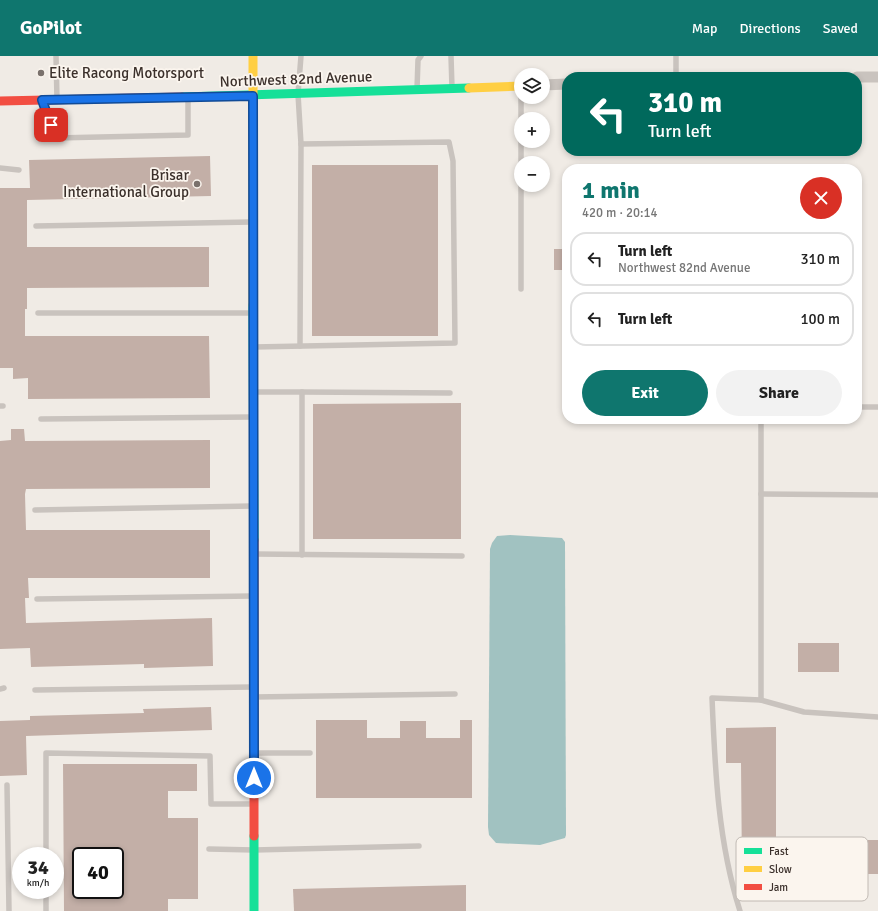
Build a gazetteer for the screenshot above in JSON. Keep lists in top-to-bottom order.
{
  "streets": {
    "street": ["Northwest 82nd Avenue"]
  },
  "places": ["Elite Racong Motorsport", "Brisar International Group"],
  "legend": ["Fast", "Slow", "Jam"],
  "page": {
    "header": "GoPilot",
    "nav": ["Map", "Directions", "Saved"],
    "map_buttons": ["+", "−"],
    "turn": ["310 m", "Turn left"],
    "heading": ["1 min", "420 m · 20:14"],
    "list": [
      {
        "name": "Turn left",
        "note": "Northwest 82nd Avenue",
        "value": "310 m"
      },
      {
        "name": "Turn left",
        "value": "100 m"
      }
    ],
    "buttons": ["Exit", "Share"],
    "speed": "34 km/h",
    "limit": "40"
  }
}
